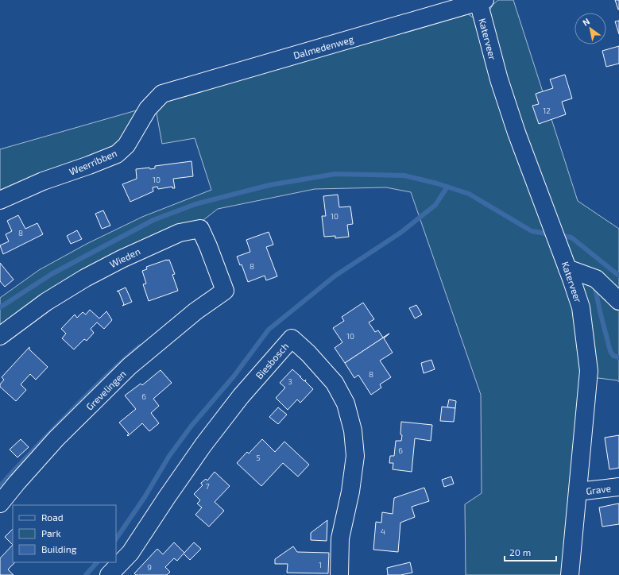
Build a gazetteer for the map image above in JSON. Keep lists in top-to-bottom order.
{
  "streets": {
    "street": [
      "Katerveer",
      "Dalmedenweg",
      "Weerribben",
      "Wieden",
      "Biesbosch",
      "Grevelingen",
      "Grave"
    ]
  },
  "crossings": [
    ["Katerveer", "Dalmedenweg"],
    ["Katerveer", "Grave"],
    ["Dalmedenweg", "Weerribben"],
    ["Wieden", "Grevelingen"]
  ],
  "house_numbers": [
    "12",
    "10",
    "10",
    "8",
    "8",
    "10",
    "8",
    "3",
    "6",
    "6",
    "5",
    "7",
    "4",
    "1",
    "9"
  ],
  "legend": ["Road", "Park", "Building"],
  "scale_bar": "20 m",
  "north": "top left"
}
